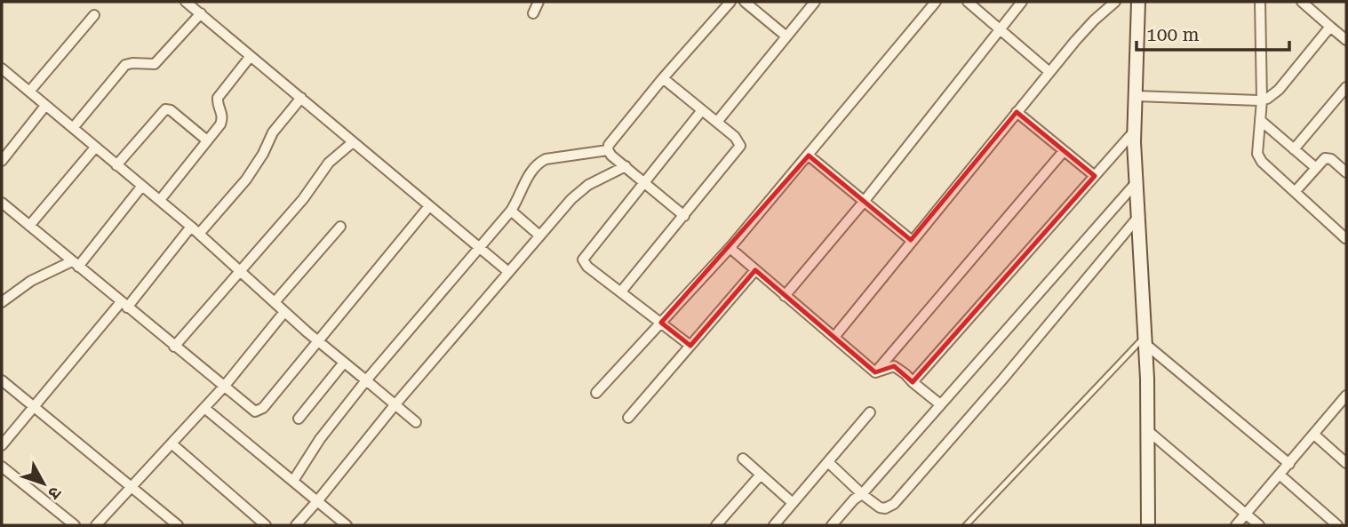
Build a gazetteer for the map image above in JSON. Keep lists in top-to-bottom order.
{
  "scale_bar": "100 m",
  "north": "bottom right"
}
